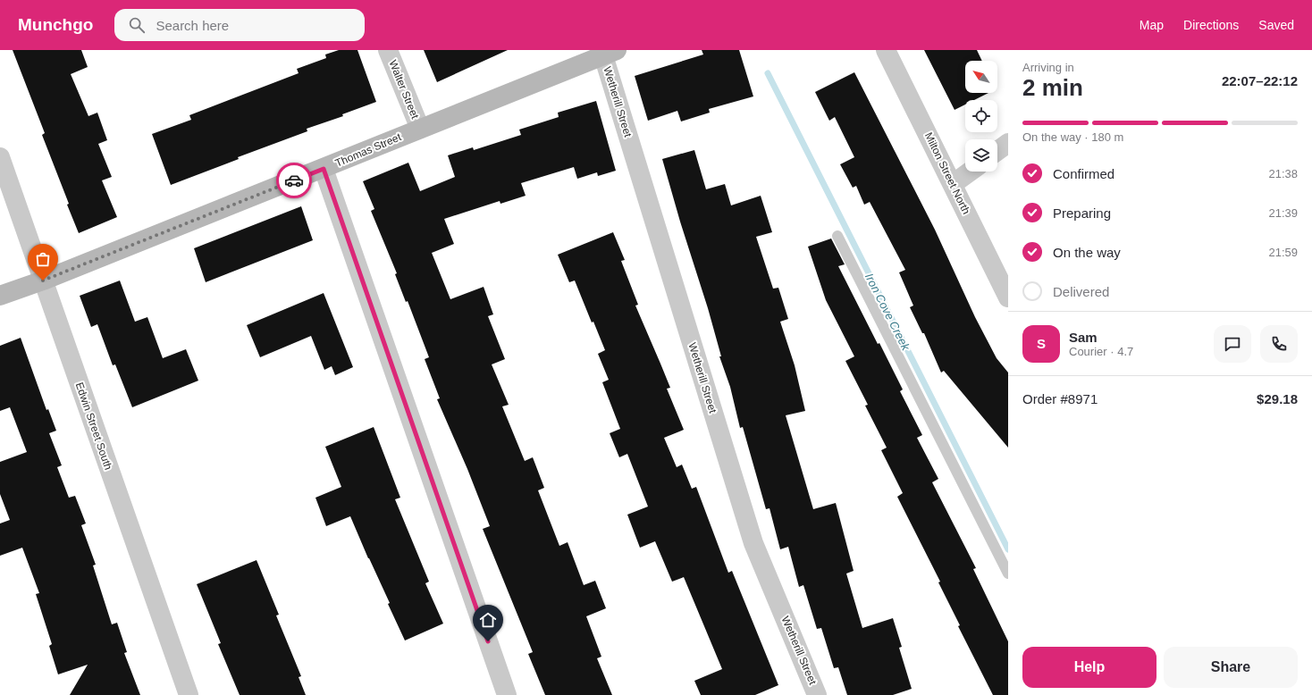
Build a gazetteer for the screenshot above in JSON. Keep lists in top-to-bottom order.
{
  "streets": {
    "main road": ["Thomas Street"],
    "street": [
      "Walter Street",
      "Wetherill Street",
      "Milton Street North",
      "Edwin Street South"
    ]
  },
  "crossings": [
    ["Walter Street", "Thomas Street"],
    ["Wetherill Street", "Thomas Street"],
    ["Thomas Street", "Edwin Street South"]
  ],
  "water": ["Iron Cove Creek"],
  "north": "top left",
  "page": {
    "header": "Munchgo",
    "search": "Search here",
    "nav": ["Map", "Directions", "Saved"],
    "heading": ["2 min", "Arriving in", "22:07–22:12"],
    "panel": [
      "Sam",
      "Courier · 4.7",
      "Order #8971",
      "$29.18"
    ],
    "bar": "On the way · 180 m",
    "list": [
      ["Confirmed", "21:38"],
      ["Preparing", "21:39"],
      ["On the way", "21:59"],
      "Delivered"
    ],
    "round": "S",
    "buttons": ["Help", "Share"]
  }
}
